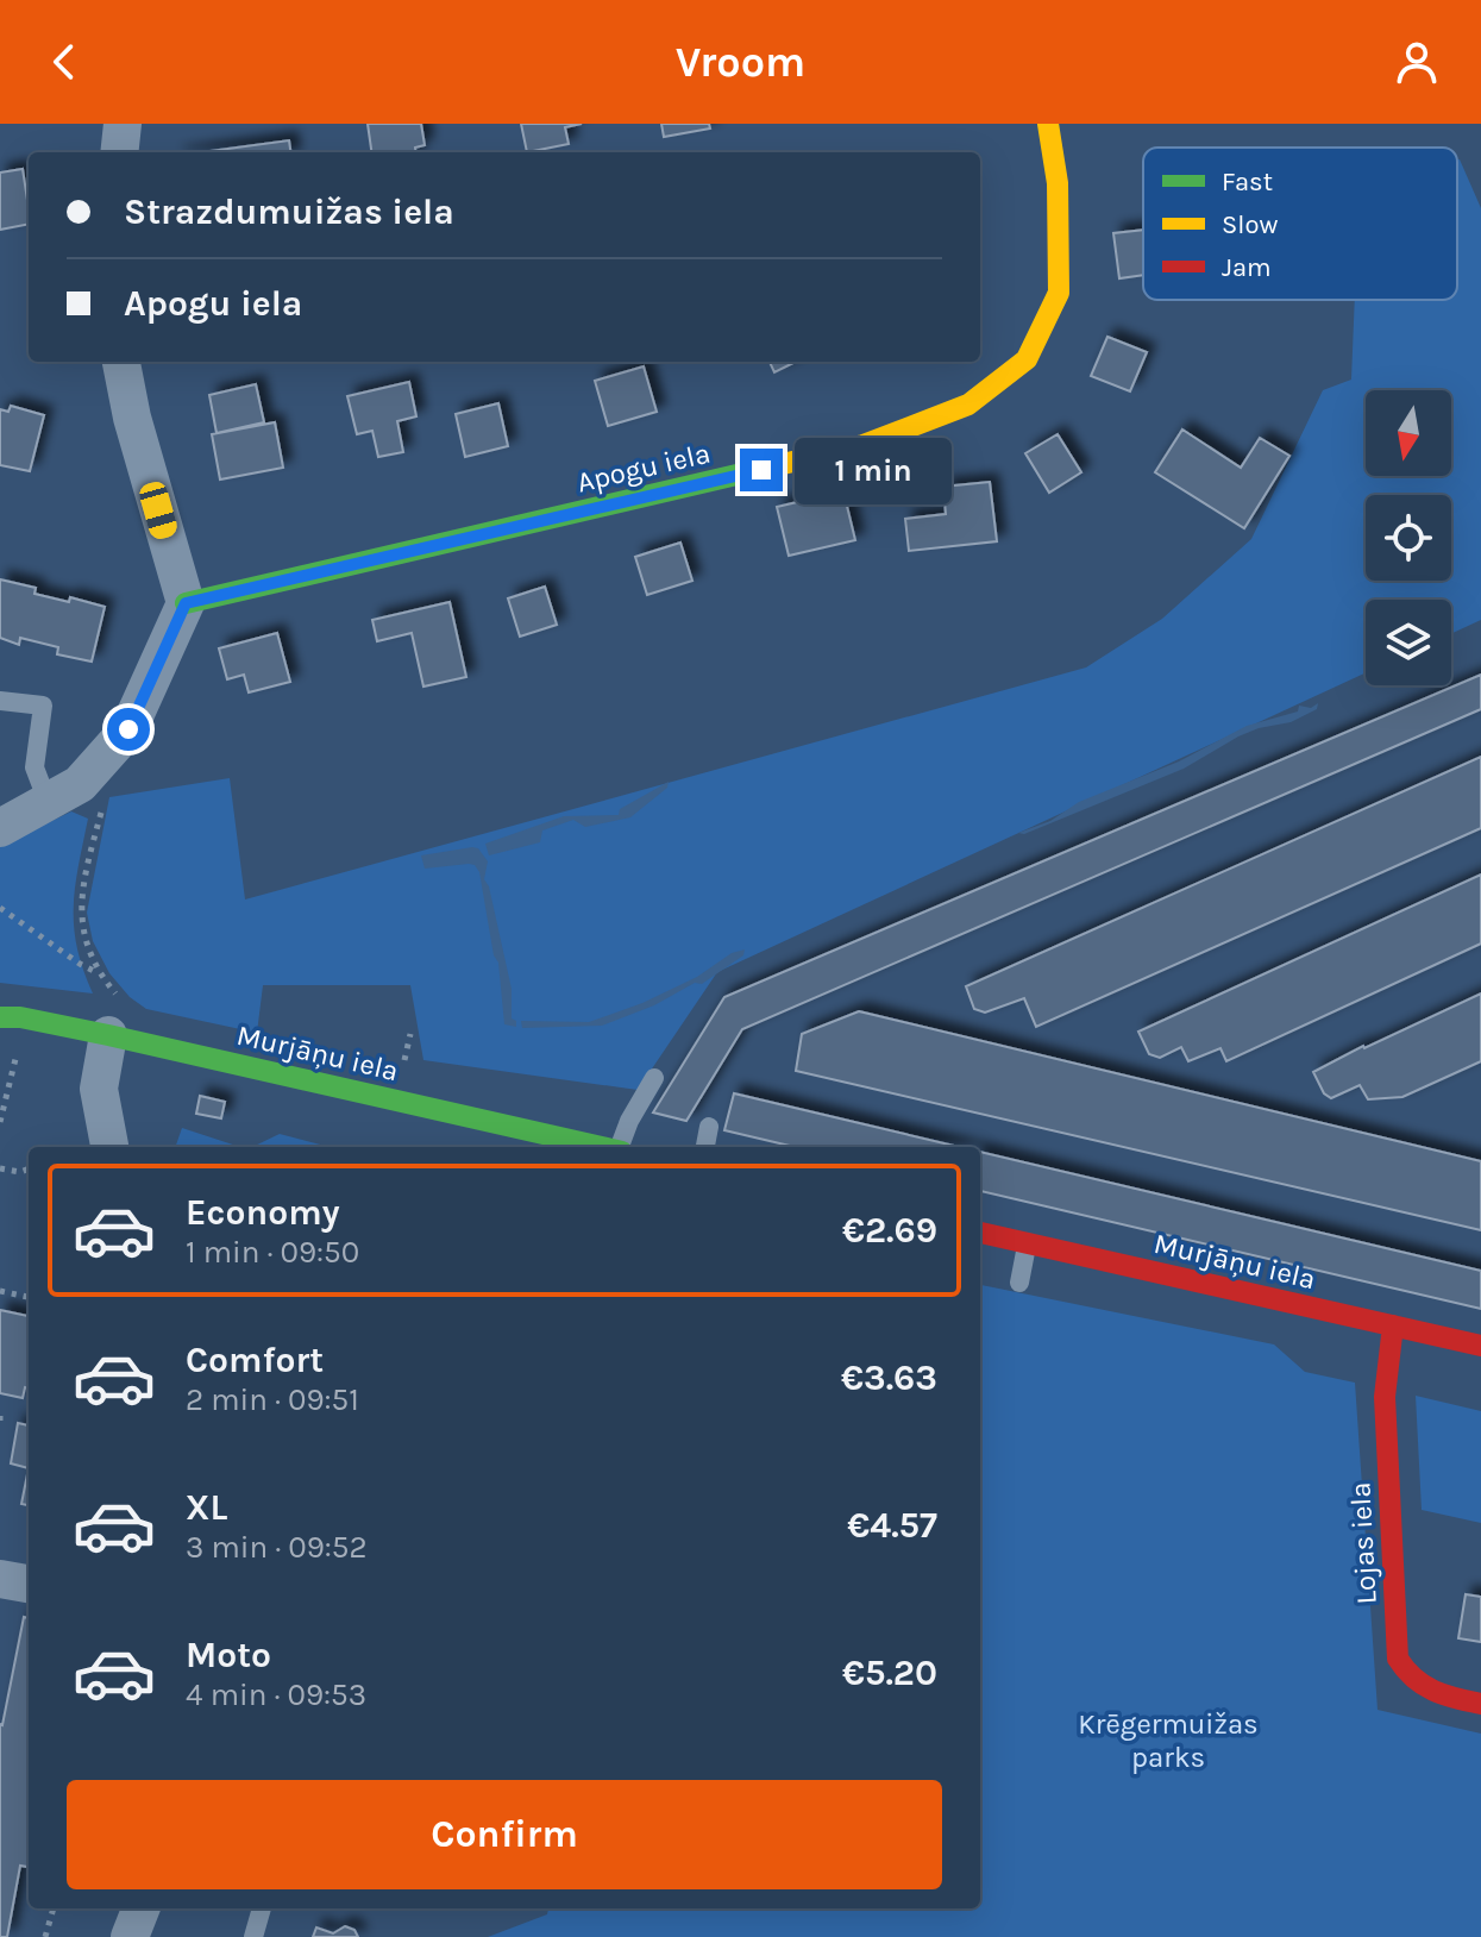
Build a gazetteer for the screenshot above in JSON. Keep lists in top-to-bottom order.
{
  "streets": {
    "street": ["Apogu iela", "Murjāņu iela", "Lojas iela"]
  },
  "crossings": [
    ["Murjāņu iela", "Lojas iela"]
  ],
  "parks": ["Krēgermuižas parks"],
  "legend": ["Fast", "Slow", "Jam"],
  "north": "bottom",
  "page": {
    "header": "Vroom",
    "banner": ["Strazdumuižas iela", "Apogu iela"],
    "bubble": "1 min",
    "list": [
      {
        "name": "Economy",
        "note": "1 min · 09:50",
        "value": "€2.69"
      },
      {
        "name": "Comfort",
        "note": "2 min · 09:51",
        "value": "€3.63"
      },
      {
        "name": "XL",
        "note": "3 min · 09:52",
        "value": "€4.57"
      },
      {
        "name": "Moto",
        "note": "4 min · 09:53",
        "value": "€5.20"
      }
    ],
    "buttons": "Confirm"
  }
}
